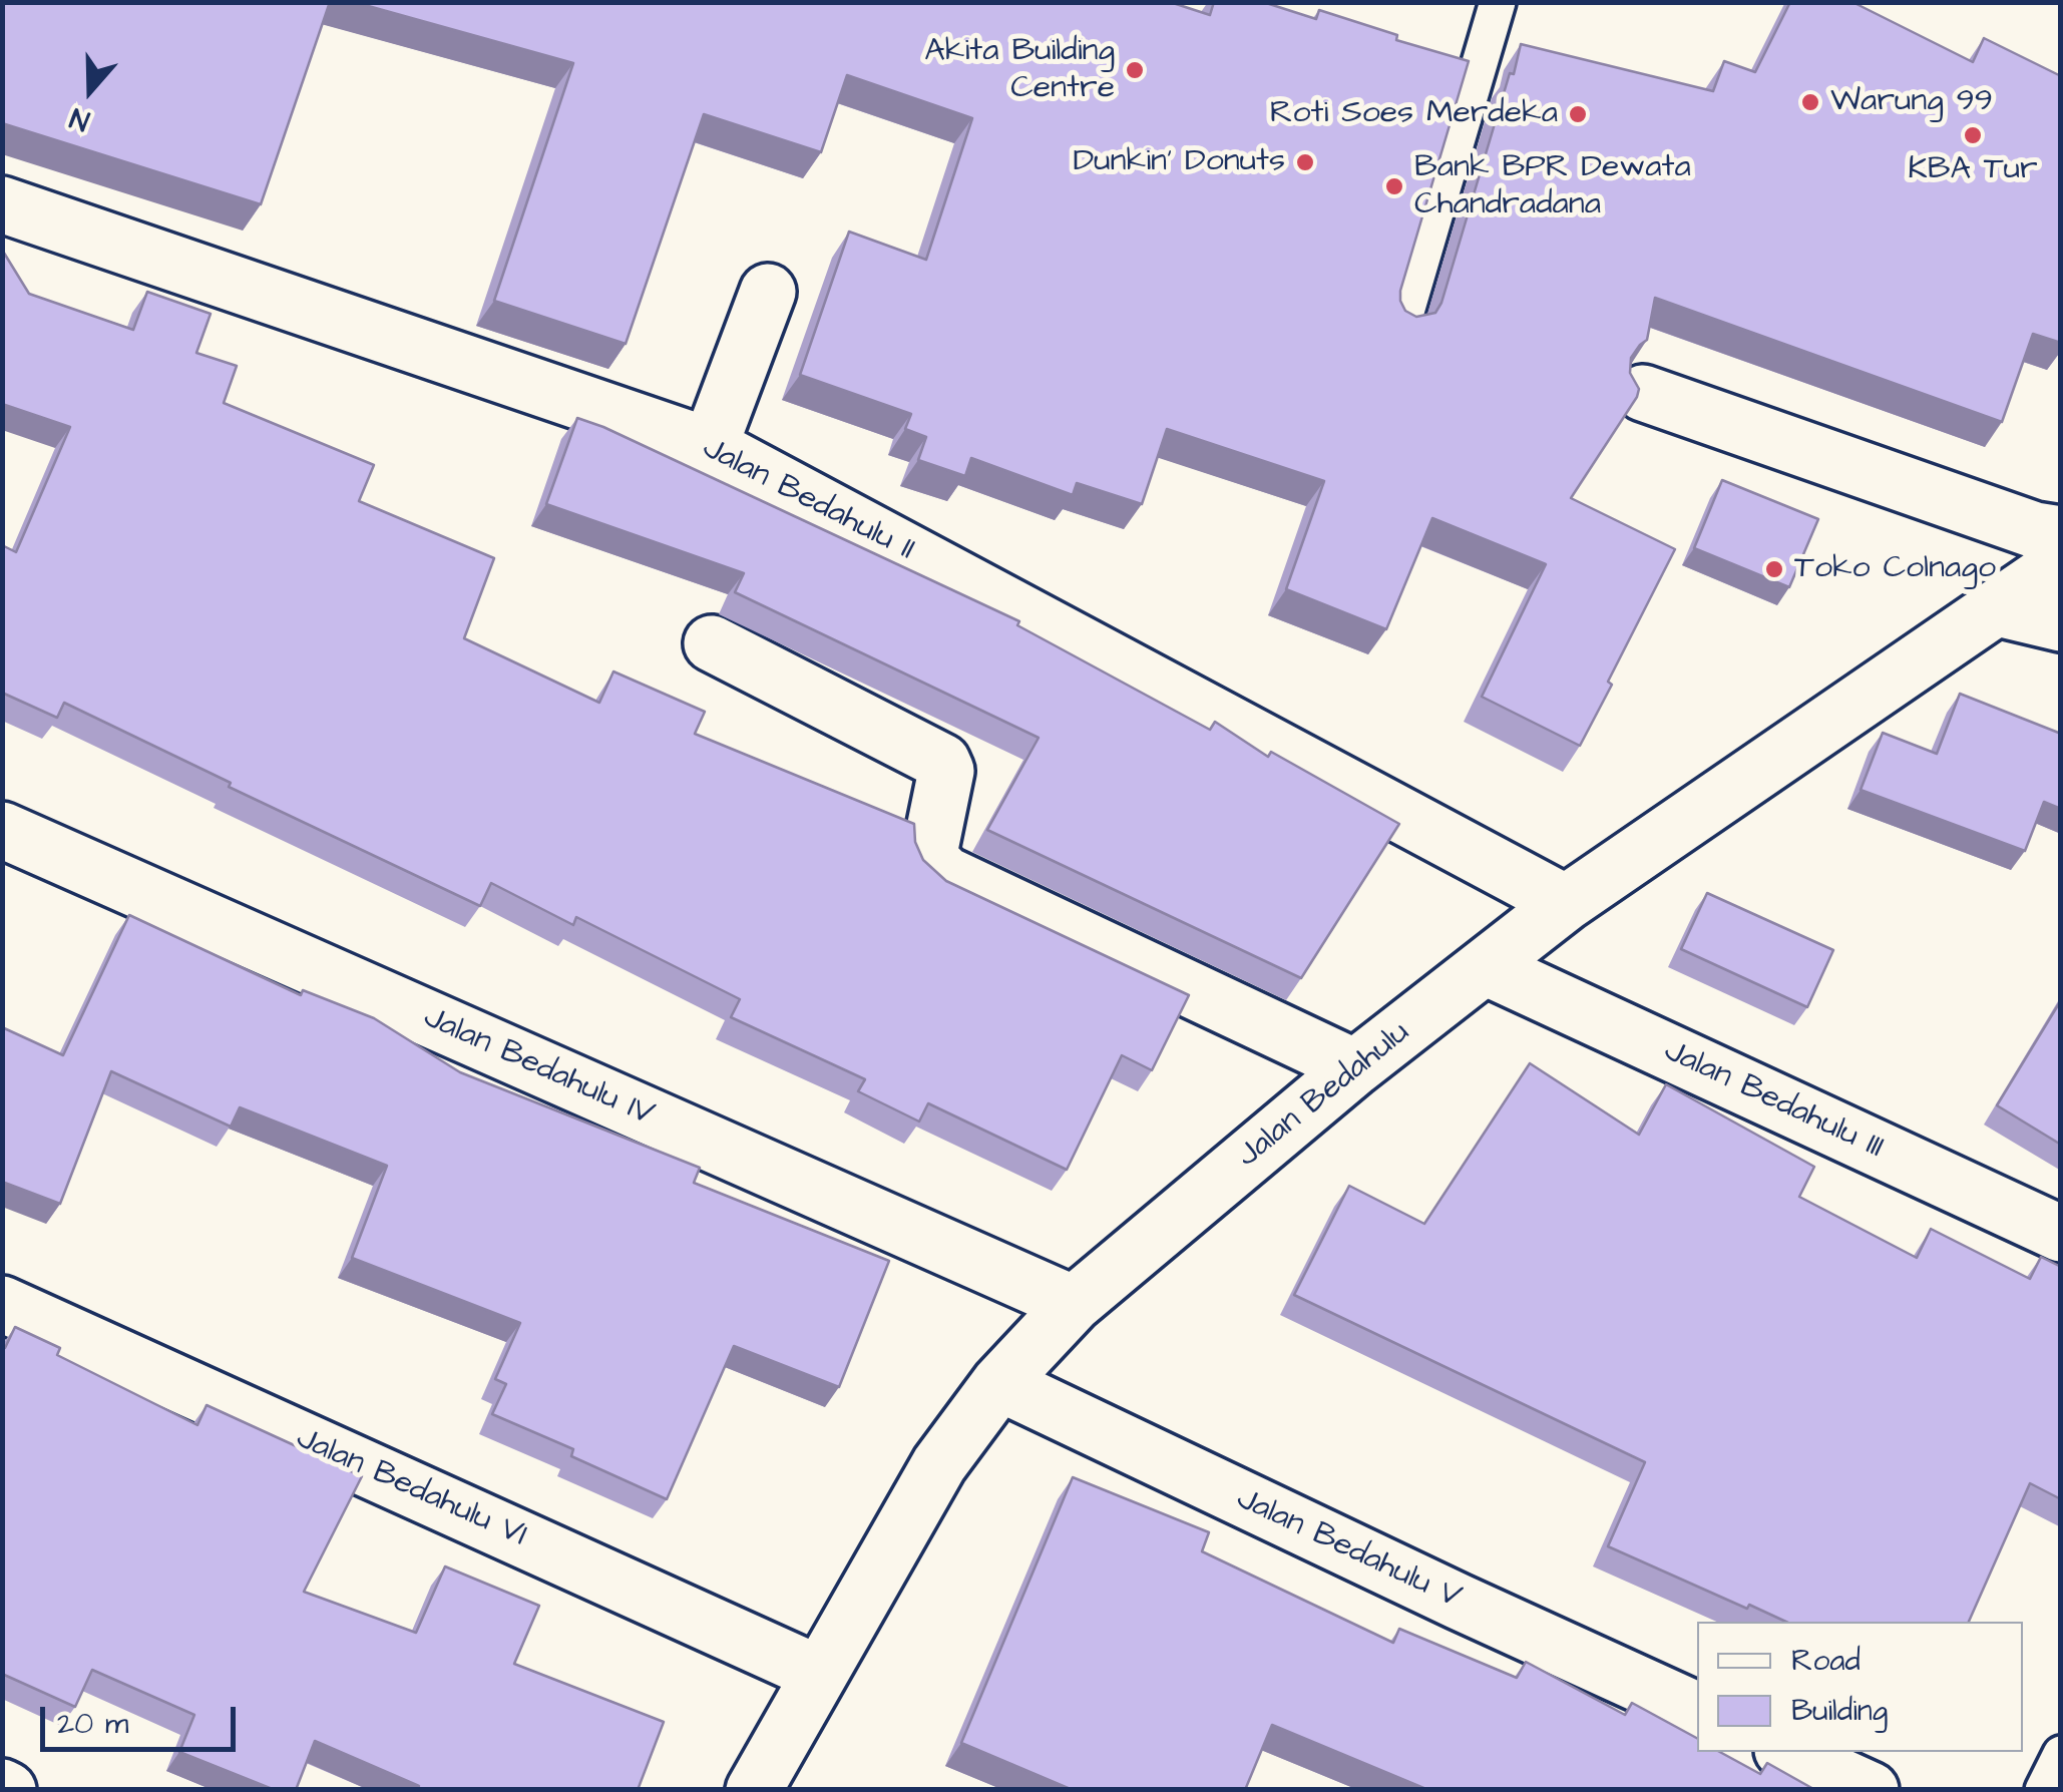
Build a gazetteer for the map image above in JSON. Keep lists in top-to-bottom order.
{
  "streets": {
    "street": [
      "Jalan Bedahulu II",
      "Jalan Bedahulu IV",
      "Jalan Bedahulu",
      "Jalan Bedahulu III",
      "Jalan Bedahulu VI",
      "Jalan Bedahulu V"
    ]
  },
  "crossings": [
    ["Jalan Bedahulu II", "Jalan Bedahulu"],
    ["Jalan Bedahulu IV", "Jalan Bedahulu"],
    ["Jalan Bedahulu", "Jalan Bedahulu III"],
    ["Jalan Bedahulu", "Jalan Bedahulu VI"],
    ["Jalan Bedahulu", "Jalan Bedahulu V"]
  ],
  "places": [
    "Akita Building Centre",
    "Warung 99",
    "Roti Soes Merdeka",
    "KBA Tur",
    "Dunkin' Donuts",
    "Bank BPR Dewata Chandradana",
    "Toko Colnago"
  ],
  "legend": ["Road", "Building"],
  "scale_bar": "20 m",
  "north": "bottom"
}
